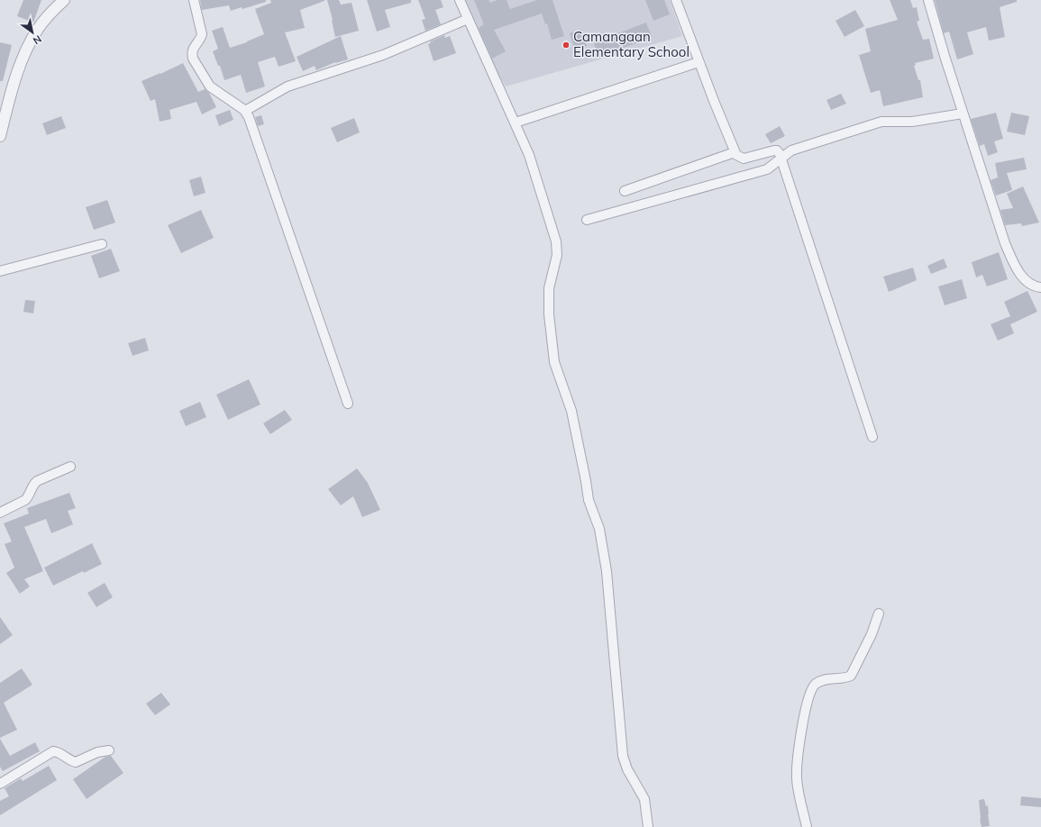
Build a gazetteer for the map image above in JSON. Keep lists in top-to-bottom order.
{
  "places": ["Camangaan Elementary School"],
  "north": "bottom right"
}
